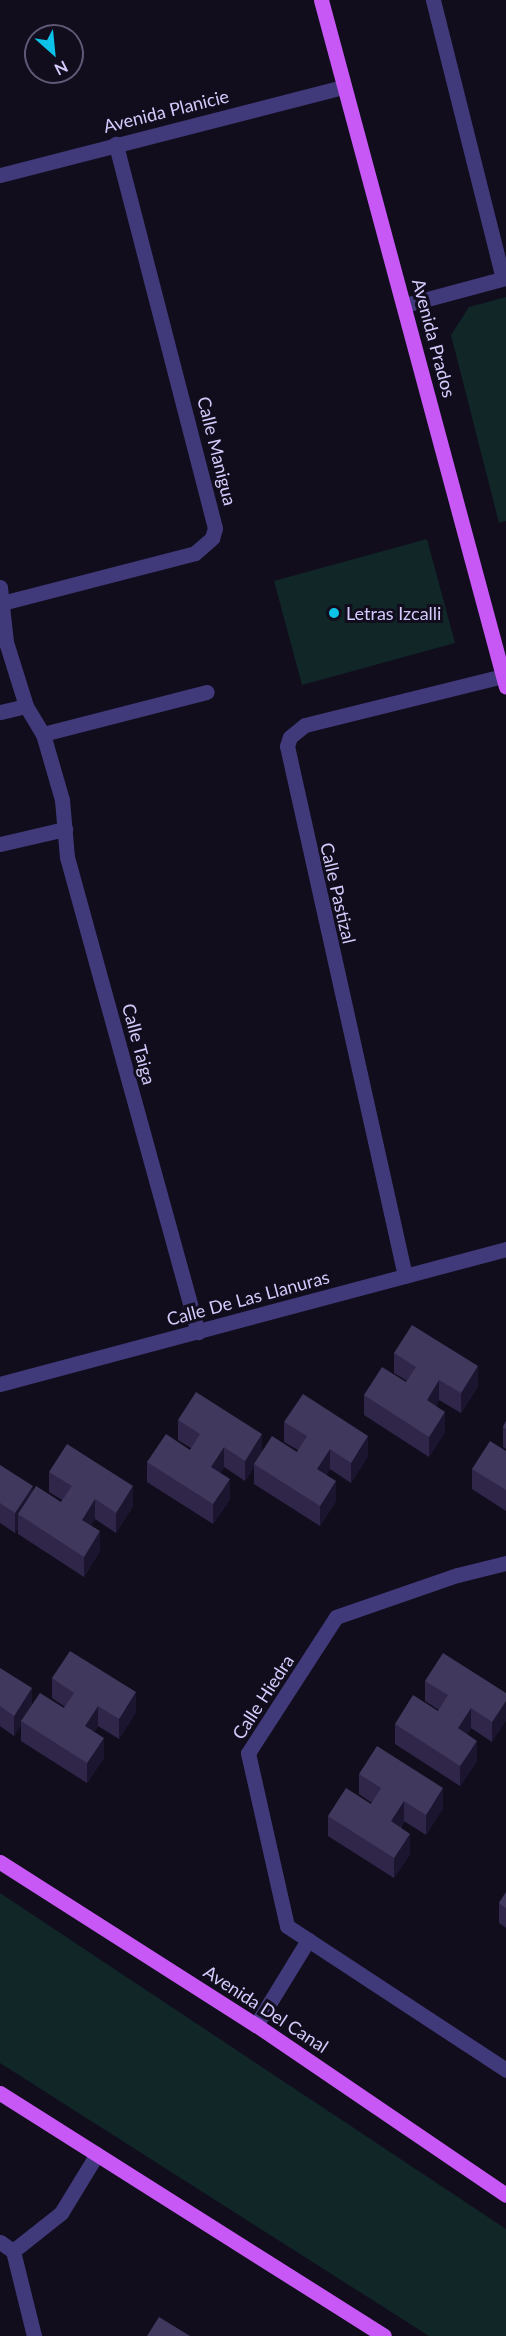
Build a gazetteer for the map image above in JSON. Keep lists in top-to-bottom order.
{
  "streets": {
    "main road": ["Avenida Prados", "Avenida Del Canal"],
    "street": [
      "Avenida Planicie",
      "Calle Manigua",
      "Calle Pastizal",
      "Calle Taiga",
      "Calle De Las Llanuras",
      "Calle Hiedra"
    ]
  },
  "crossings": [
    ["Avenida Planicie", "Avenida Prados"],
    ["Avenida Planicie", "Calle Manigua"],
    ["Avenida Prados", "Calle Pastizal"],
    ["Calle Manigua", "Calle Taiga"],
    ["Calle Pastizal", "Calle De Las Llanuras"],
    ["Calle Taiga", "Calle De Las Llanuras"]
  ],
  "places": ["Letras Izcalli"],
  "north": "bottom right"
}
